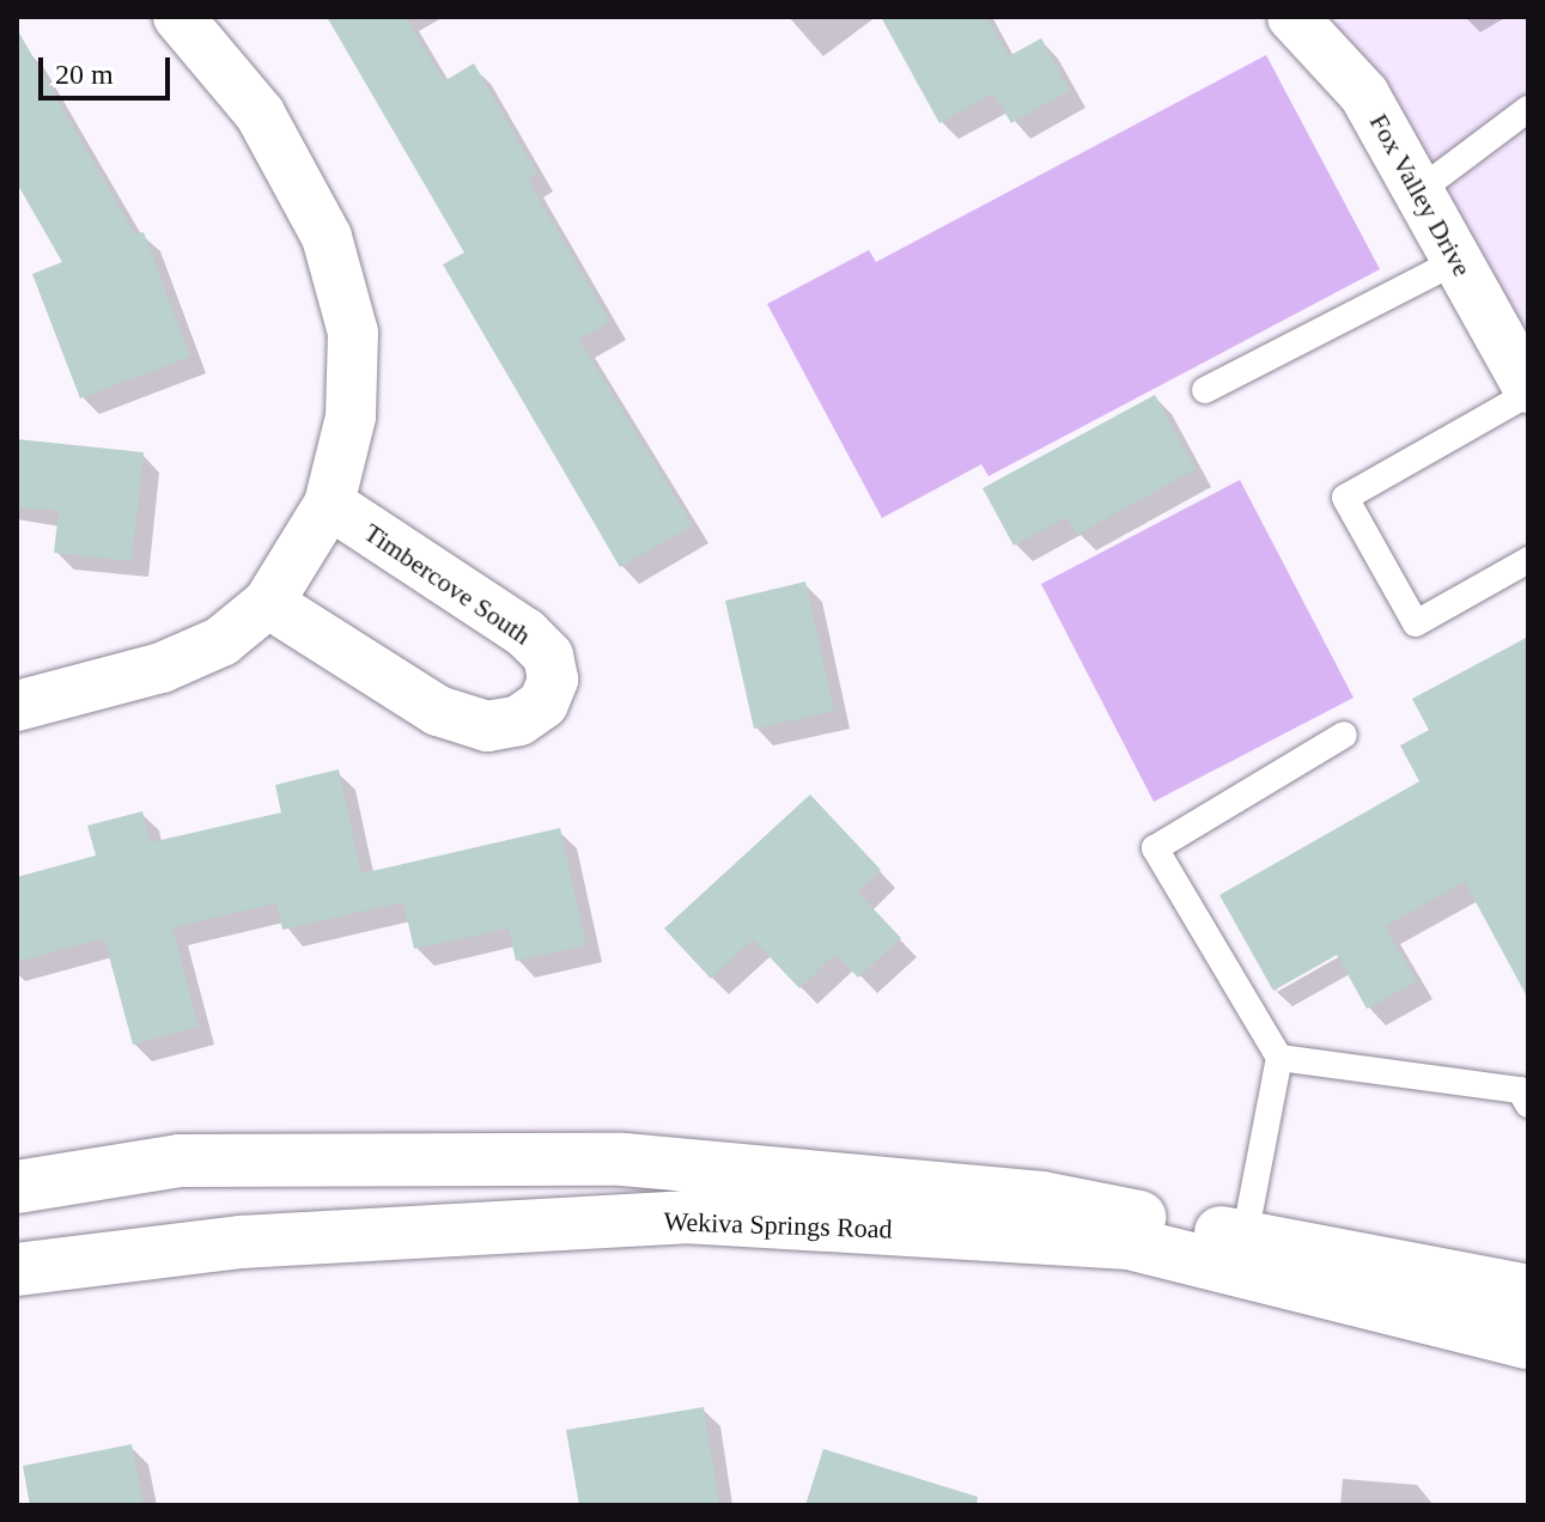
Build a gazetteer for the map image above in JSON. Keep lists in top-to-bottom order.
{
  "streets": {
    "main road": ["Wekiva Springs Road"],
    "street": ["Fox Valley Drive", "Timbercove South"]
  },
  "scale_bar": "20 m"
}
